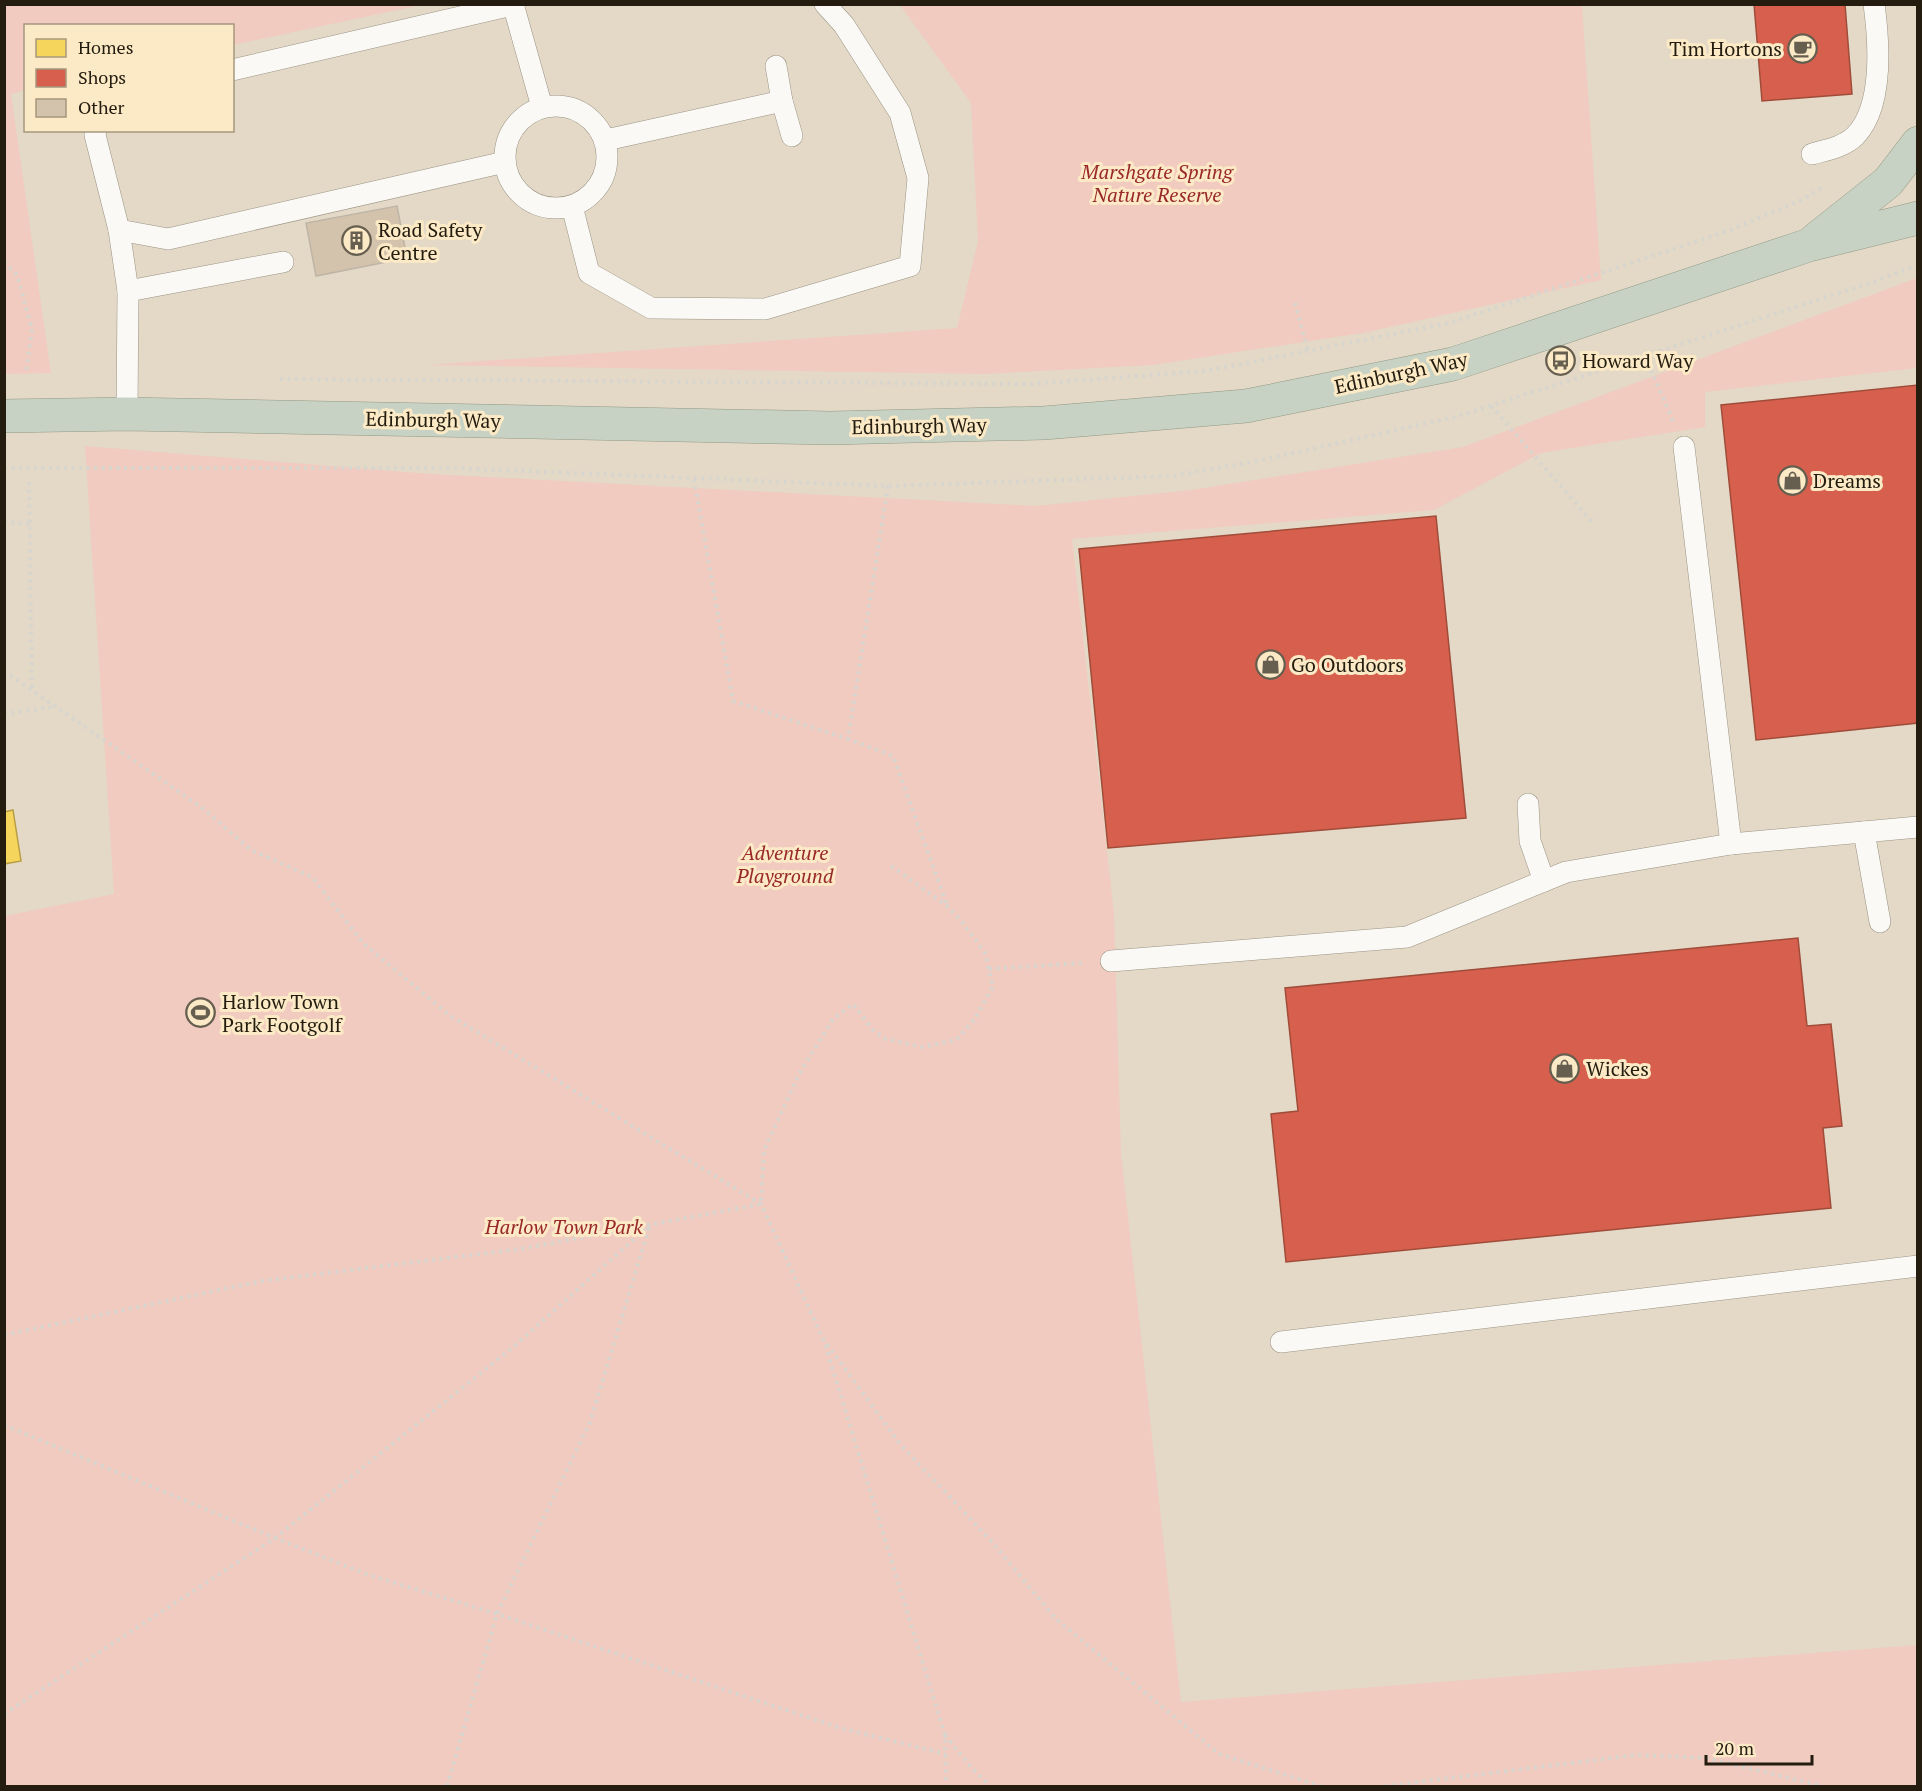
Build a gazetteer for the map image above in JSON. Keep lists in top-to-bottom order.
{
  "streets": {
    "highway": ["Edinburgh Way"]
  },
  "parks": ["Marshgate Spring Nature Reserve", "Adventure Playground", "Harlow Town Park"],
  "places": {
    "cafe": ["Tim Hortons"],
    "building": ["Road Safety Centre"],
    "bus stop": ["Howard Way"],
    "shop": ["Dreams", "Go Outdoors", "Wickes"],
    "sports": ["Harlow Town Park Footgolf"]
  },
  "legend": ["Homes", "Shops", "Other"],
  "scale_bar": "20 m"
}
